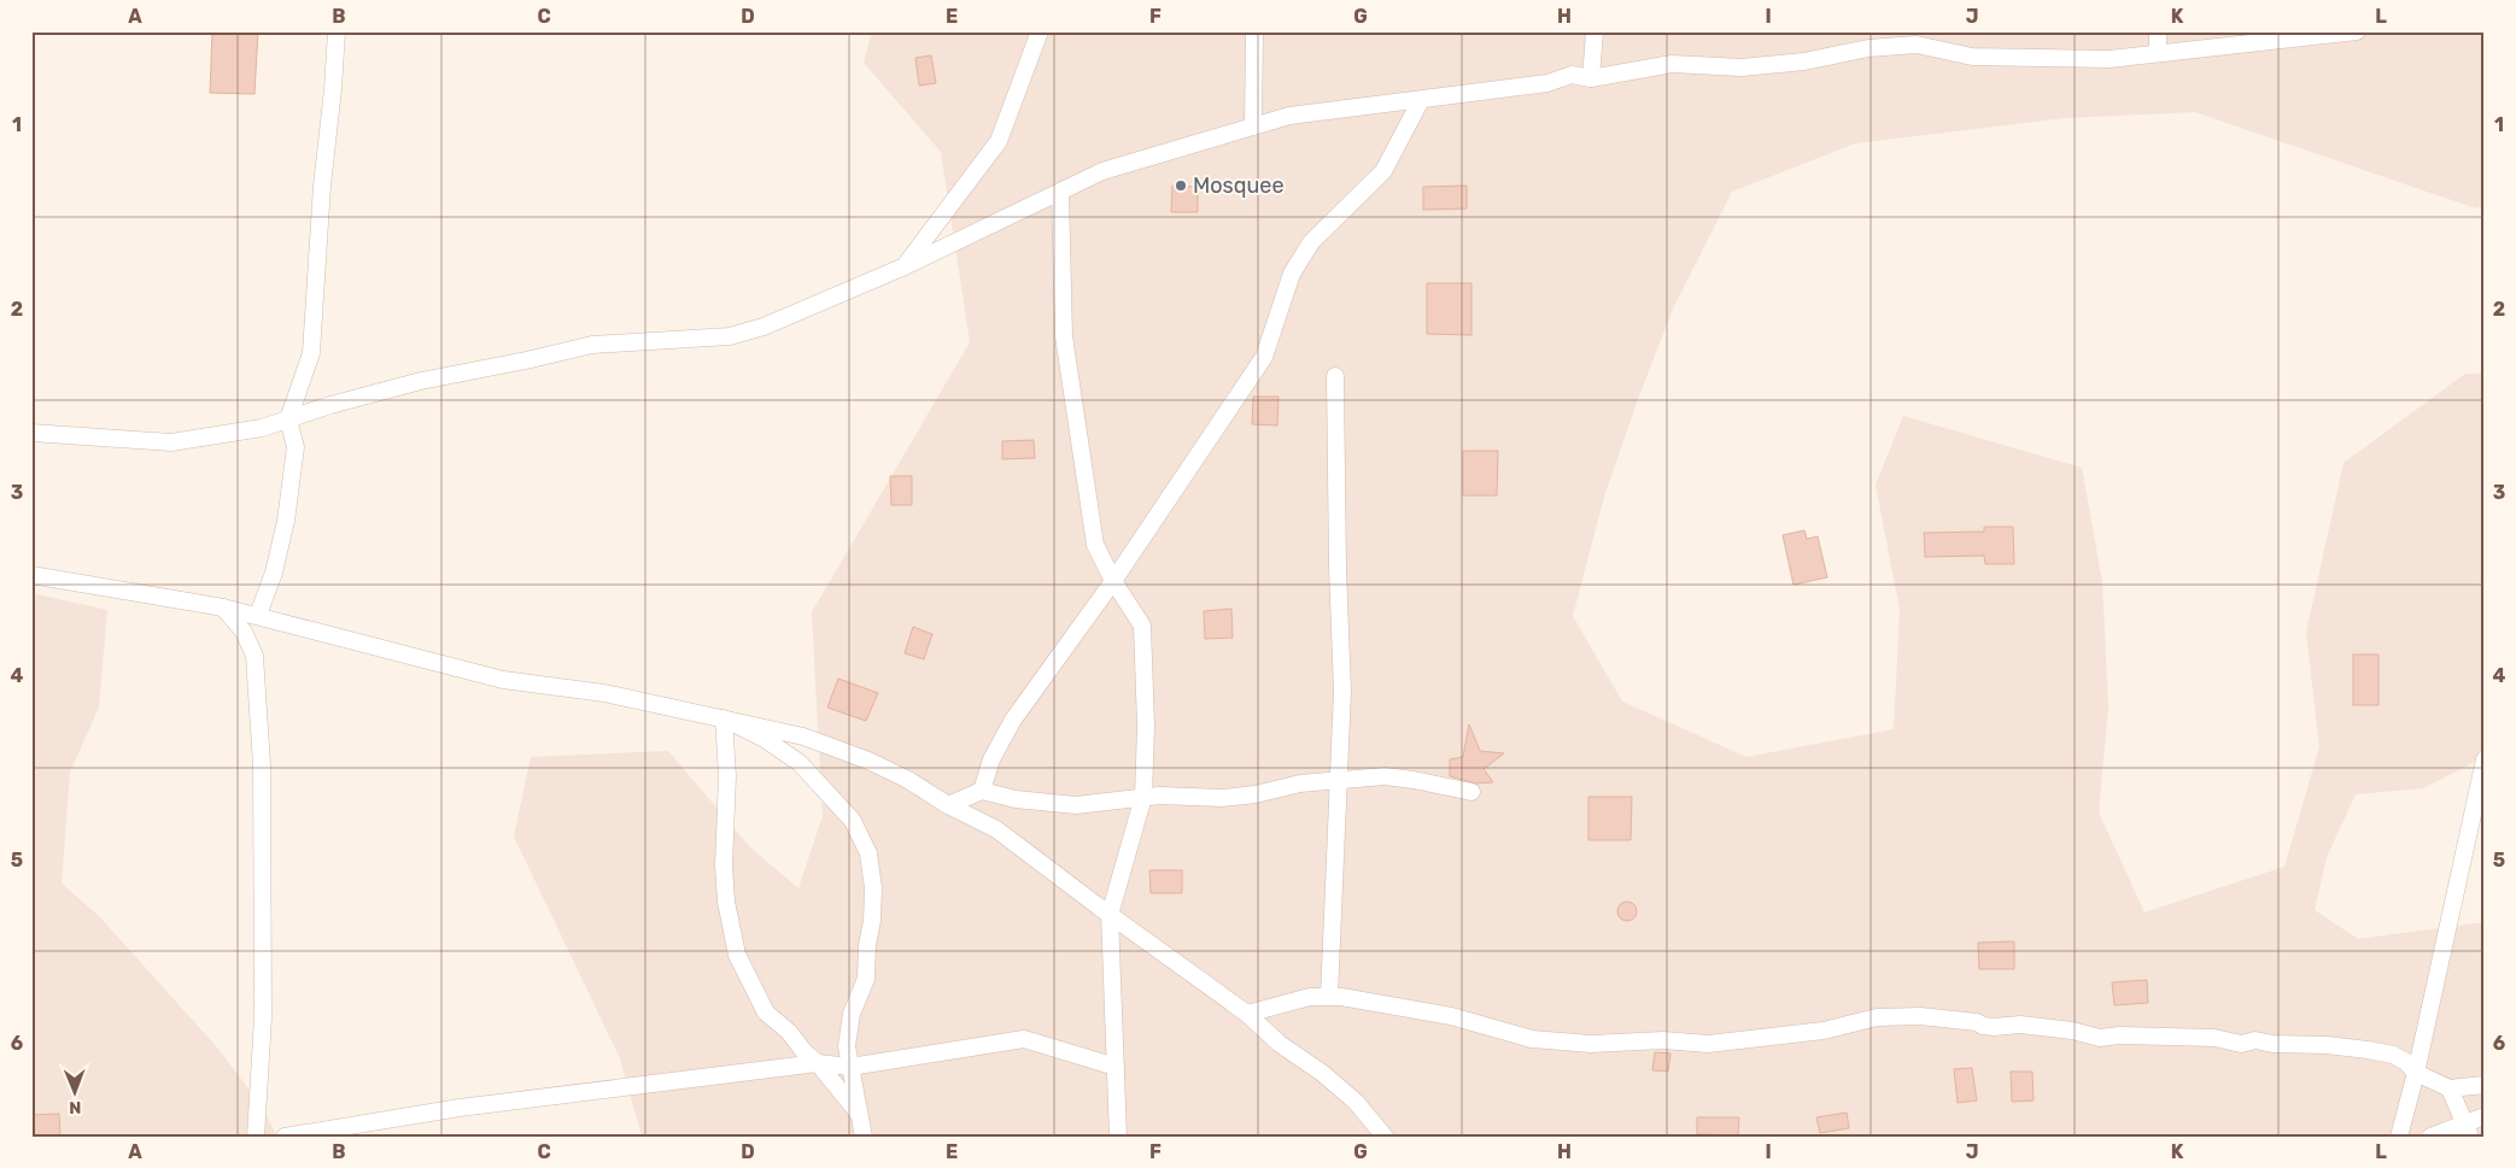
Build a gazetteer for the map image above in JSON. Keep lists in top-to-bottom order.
{
  "places": ["Mosquee"],
  "north": "bottom",
  "grid": {
    "columns": [
      "A",
      "B",
      "C",
      "D",
      "E",
      "F",
      "G",
      "H",
      "I",
      "J",
      "K",
      "L"
    ],
    "rows": [
      "1",
      "2",
      "3",
      "4",
      "5",
      "6"
    ]
  }
}
